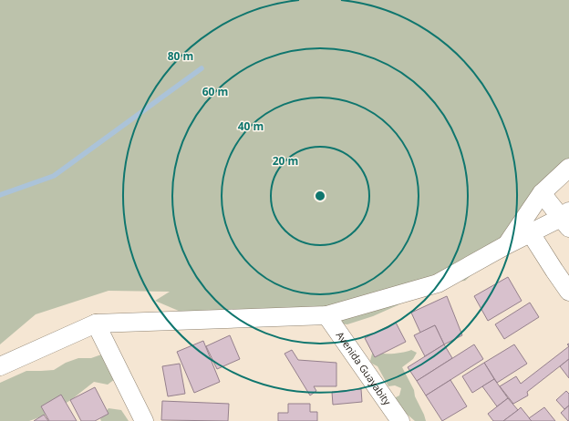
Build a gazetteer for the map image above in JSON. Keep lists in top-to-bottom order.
{
  "streets": {
    "street": ["Avenida Guayabity"]
  },
  "rings": [
    "80 m",
    "60 m",
    "40 m",
    "20 m"
  ]
}
